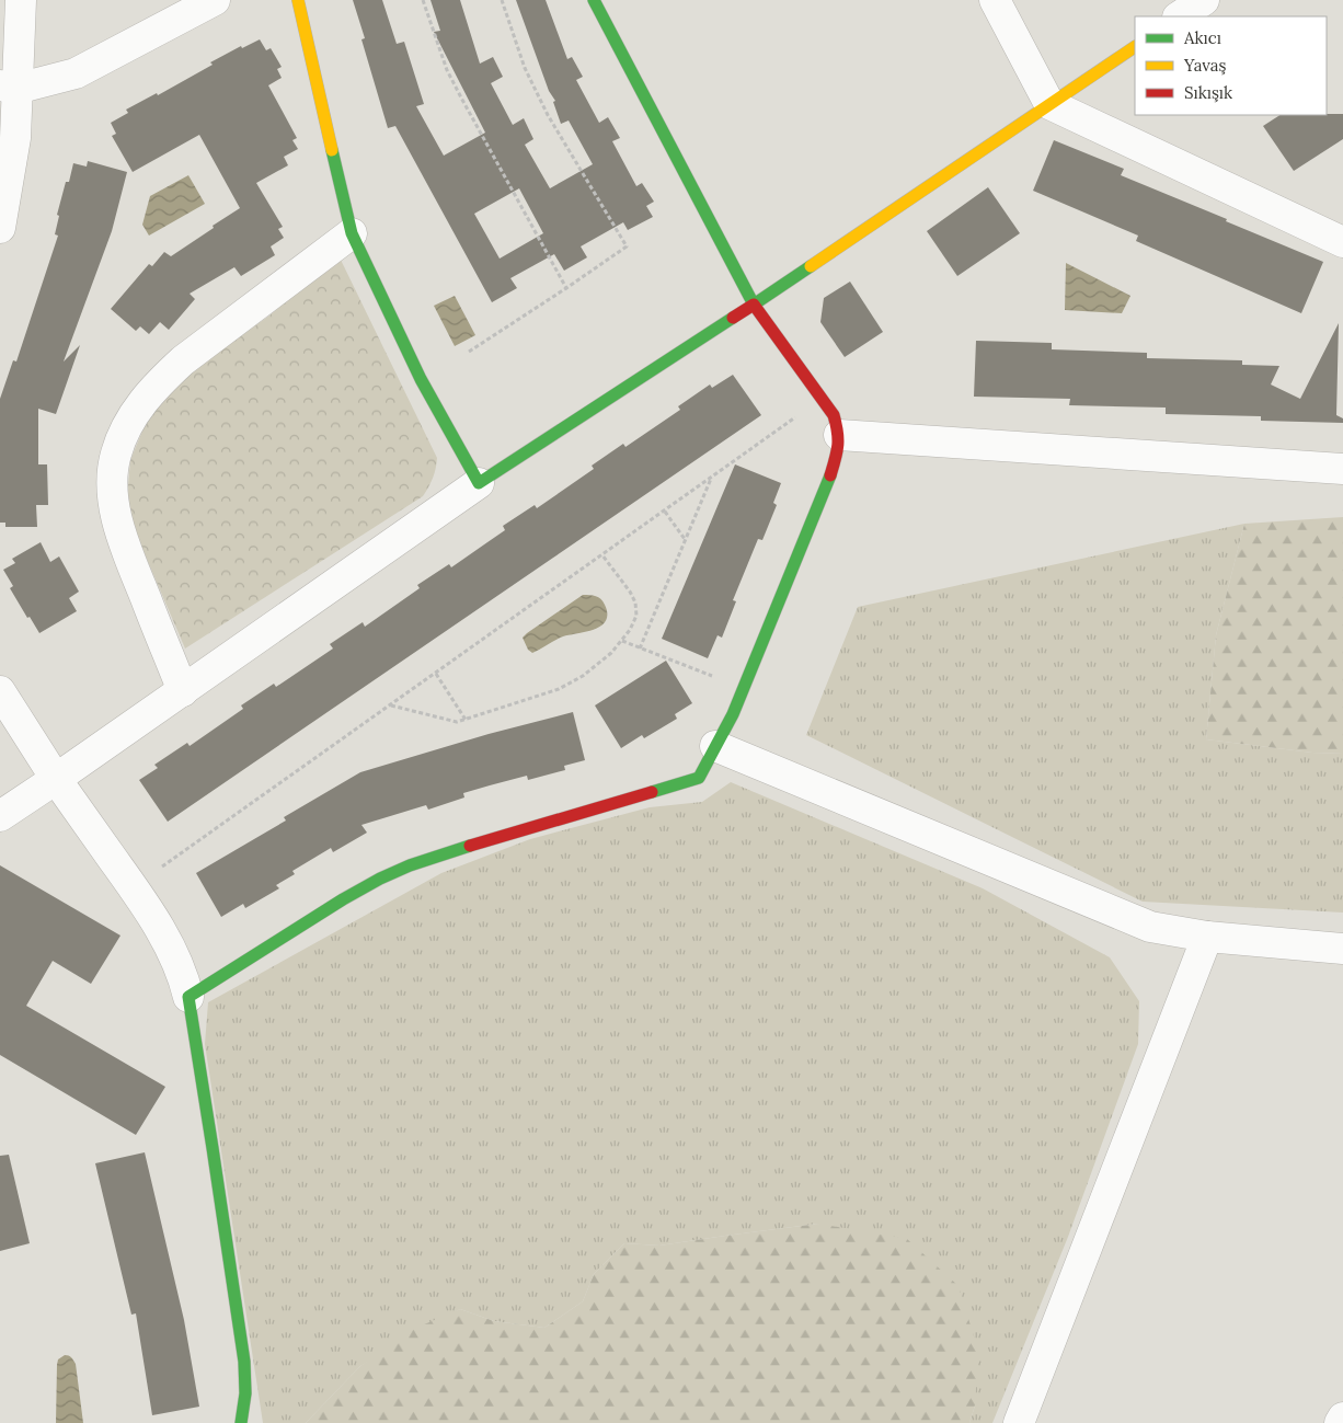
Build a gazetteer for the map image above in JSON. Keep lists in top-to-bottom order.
{
  "legend": ["Akıcı", "Yavaş", "Sıkışık"]
}
